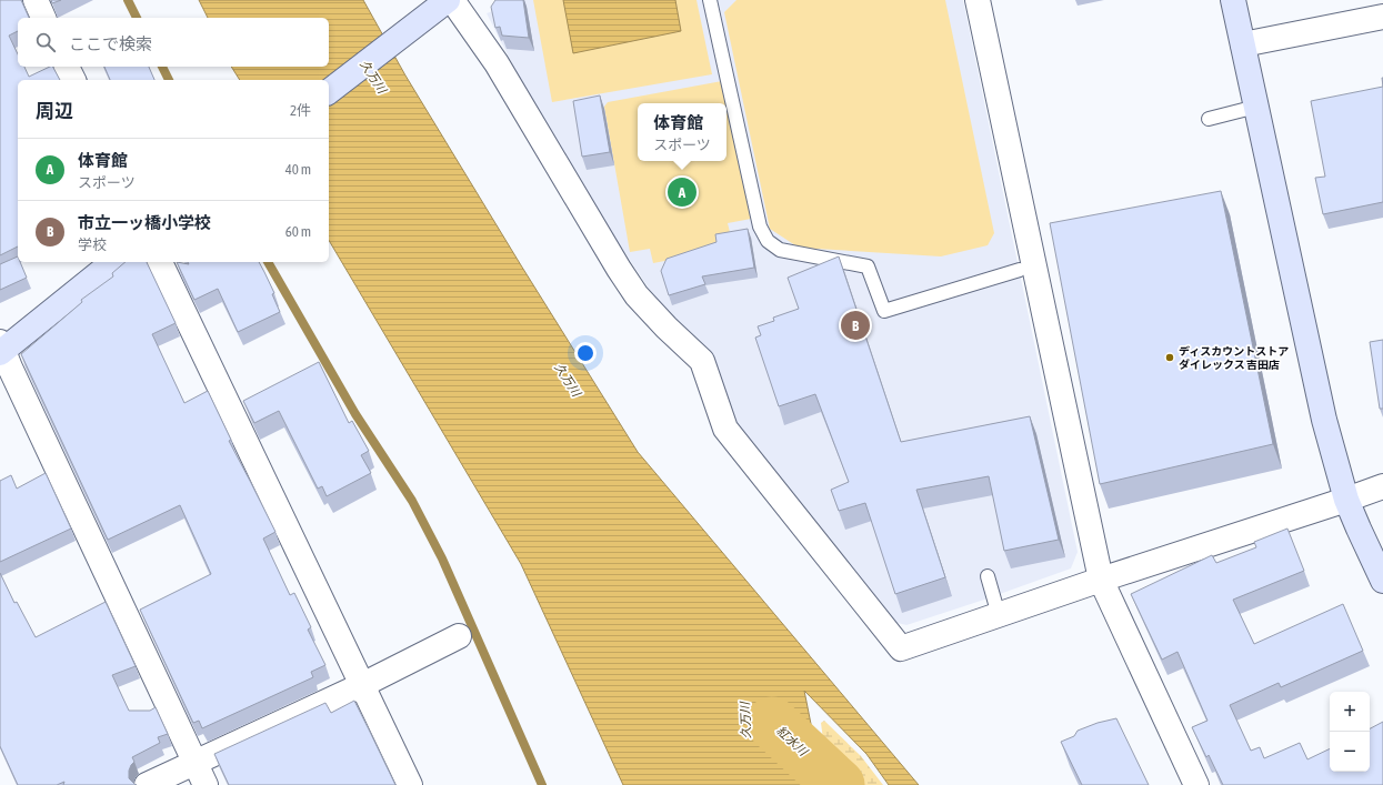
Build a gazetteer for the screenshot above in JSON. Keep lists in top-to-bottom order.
{
  "water": ["久万川", "紅水川"],
  "places": ["ディスカウントストア ダイレックス 吉田店"],
  "page": {
    "search": "ここで検索",
    "heading": ["周辺", "2件"],
    "popup": ["体育館", "スポーツ"],
    "list": [
      {
        "mark": "A",
        "name": "体育館",
        "note": "スポーツ",
        "value": "40 m"
      },
      {
        "mark": "B",
        "name": "市立一ッ橋小学校",
        "note": "学校",
        "value": "60 m"
      }
    ],
    "pins": ["A", "B"],
    "map_buttons": ["+", "−"]
  }
}
